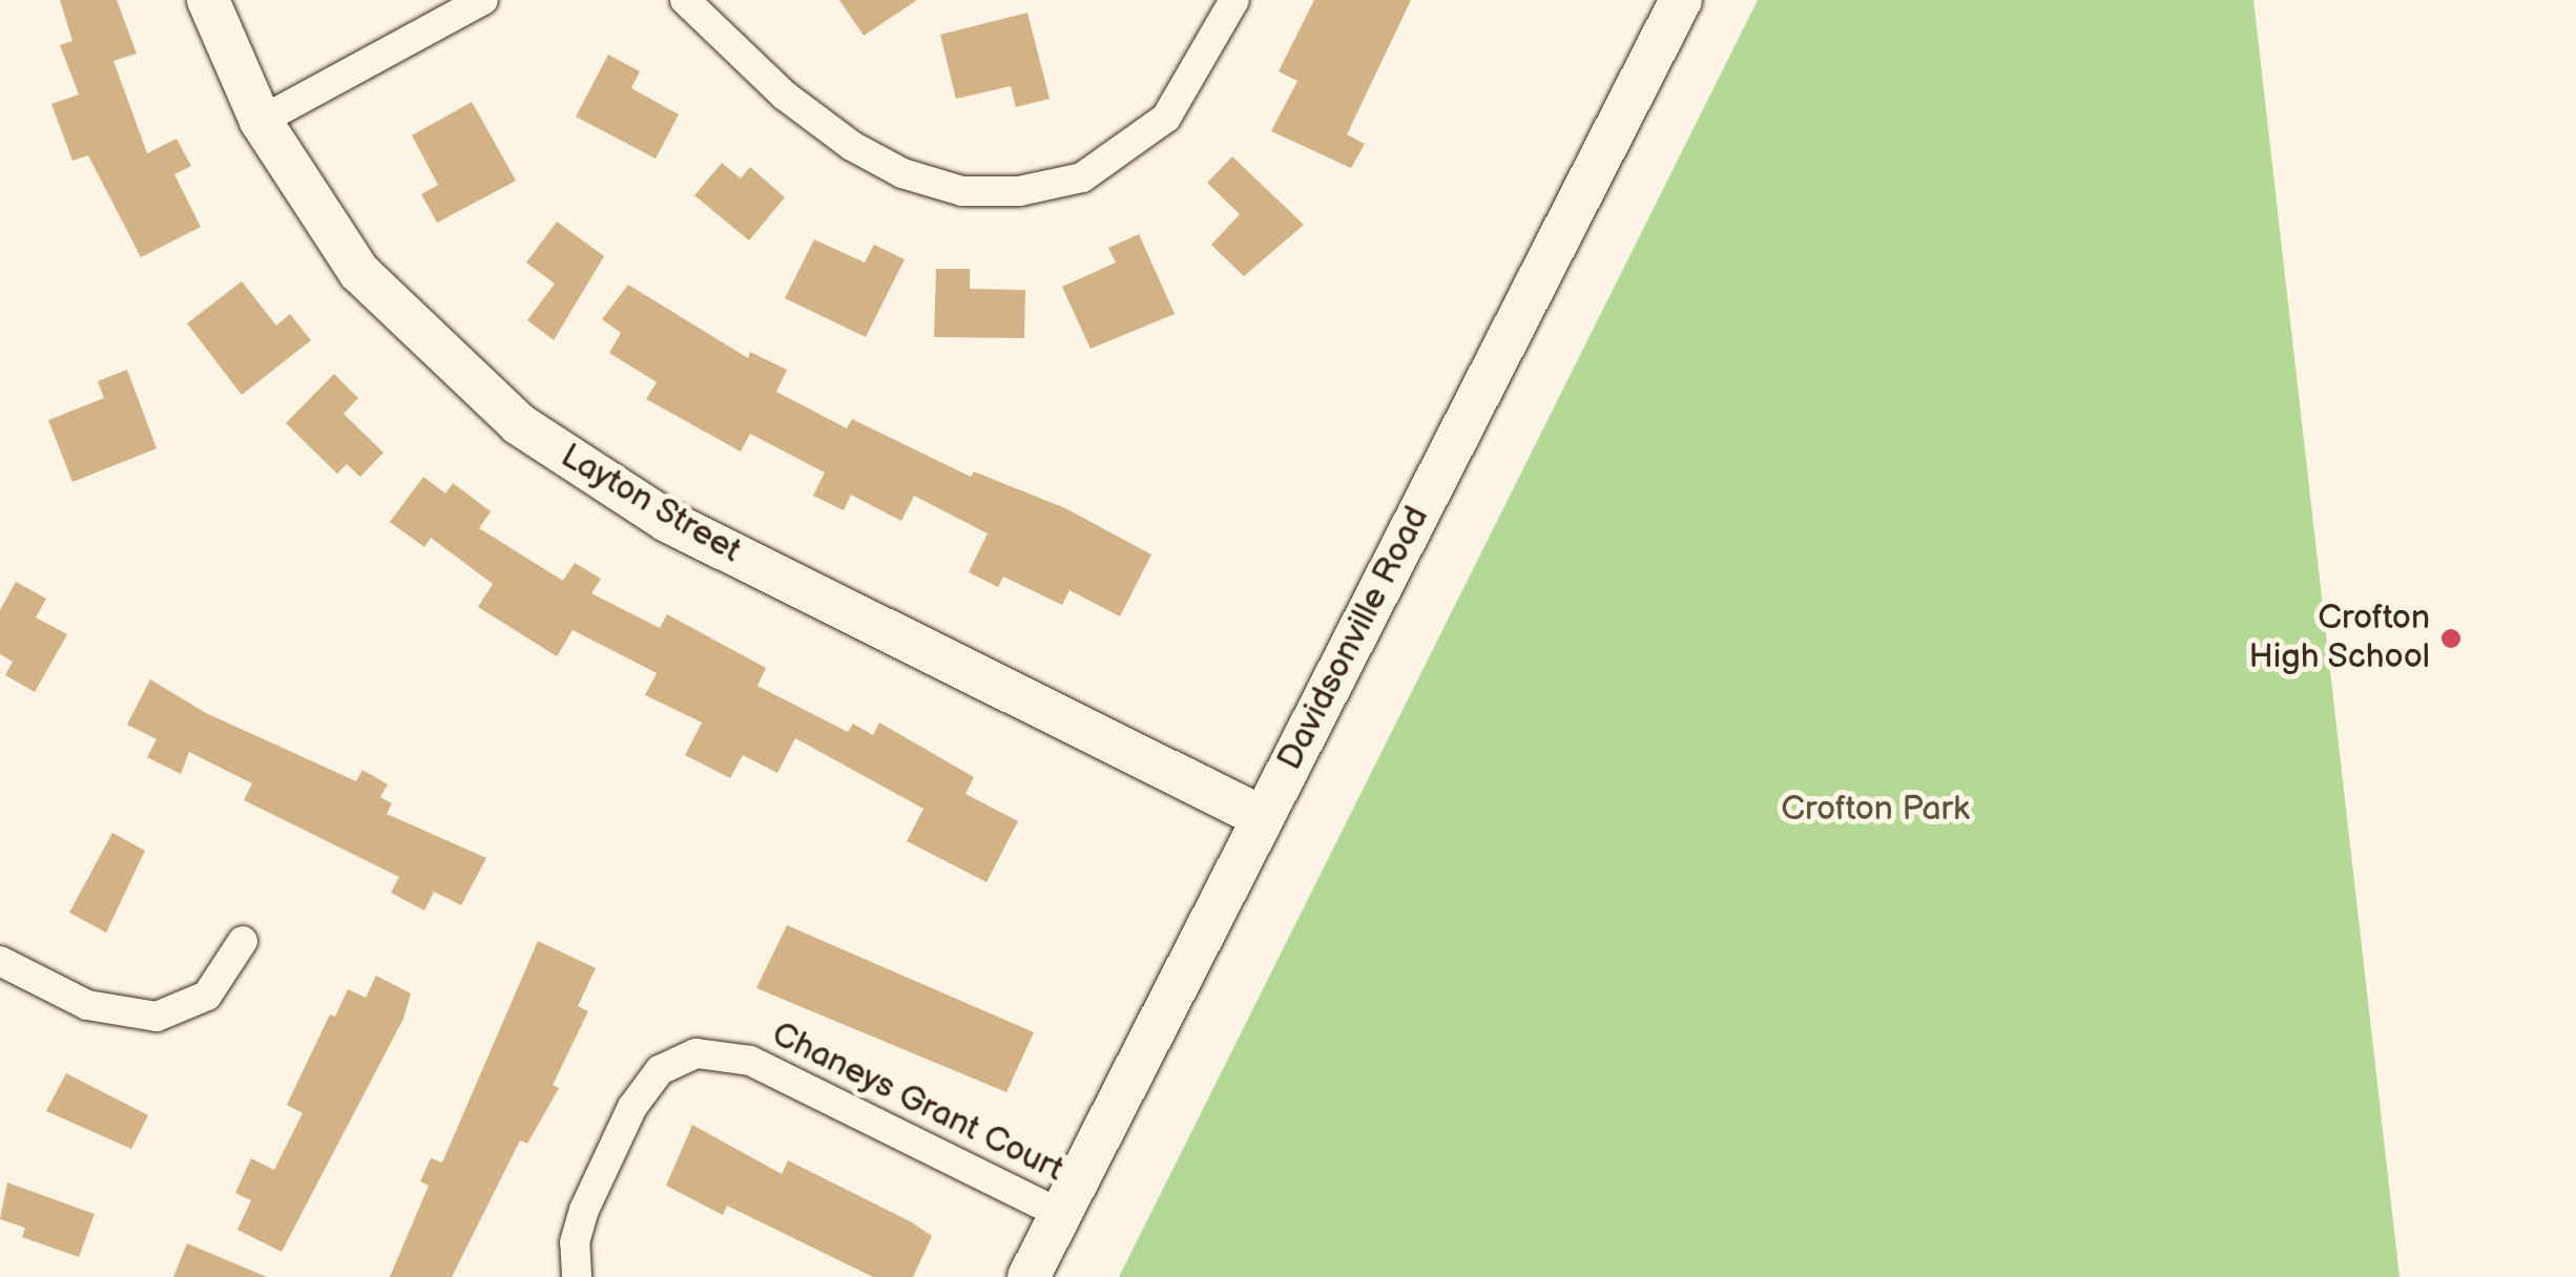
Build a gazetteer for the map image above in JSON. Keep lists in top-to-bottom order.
{
  "streets": {
    "main road": ["Layton Street", "Davidsonville Road"],
    "street": ["Chaneys Grant Court"]
  },
  "crossings": [
    ["Layton Street", "Davidsonville Road"],
    ["Davidsonville Road", "Chaneys Grant Court"]
  ],
  "parks": ["Crofton Park"],
  "places": ["Crofton High School"]
}
